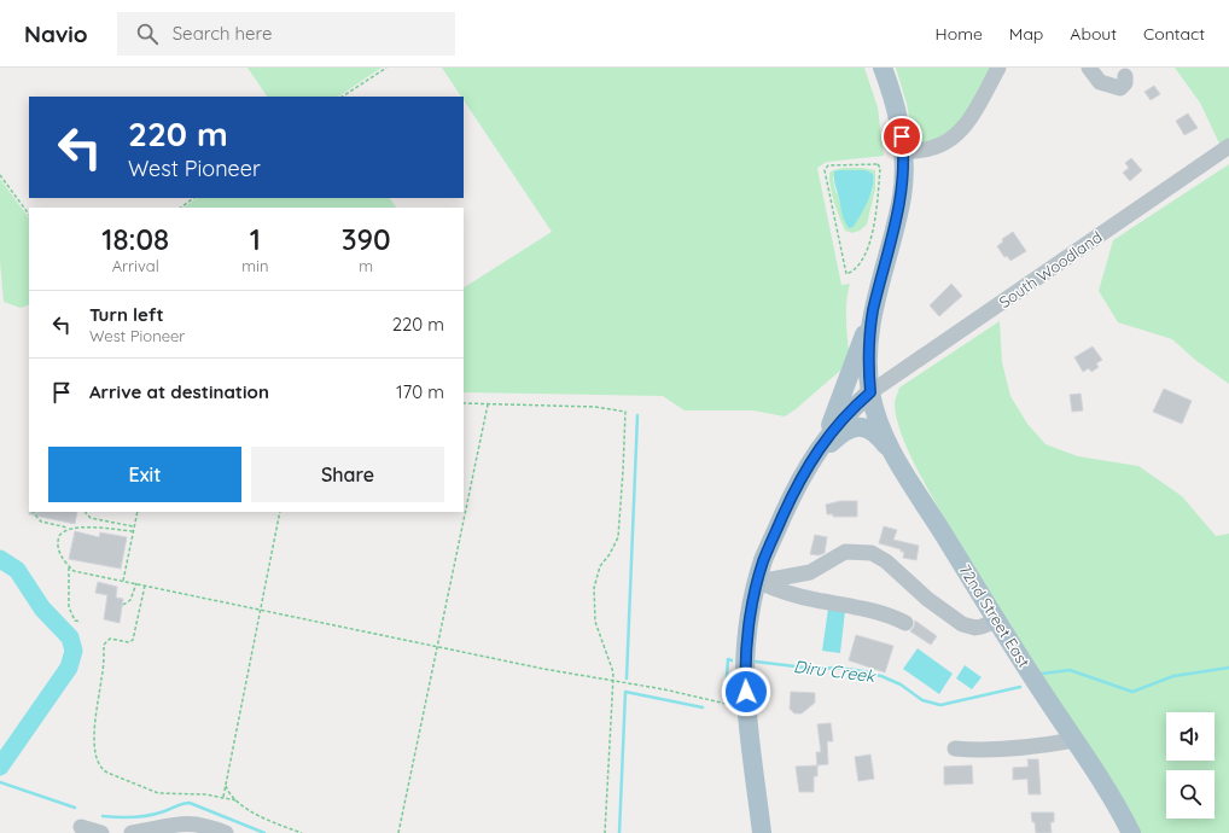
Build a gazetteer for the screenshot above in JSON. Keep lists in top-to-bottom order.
{
  "streets": {
    "main road": ["72nd Street East"],
    "street": ["South Woodland"]
  },
  "crossings": [
    ["South Woodland", "72nd Street East"]
  ],
  "water": ["Diru Creek"],
  "page": {
    "header": "Navio",
    "search": "Search here",
    "nav": [
      "Home",
      "Map",
      "About",
      "Contact"
    ],
    "turn": ["220 m", "West Pioneer"],
    "eta": [
      "18:08",
      "Arrival",
      "1",
      "min",
      "390",
      "m"
    ],
    "list": [
      {
        "name": "Turn left",
        "note": "West Pioneer",
        "value": "220 m"
      },
      {
        "name": "Arrive at destination",
        "value": "170 m"
      }
    ],
    "buttons": ["Exit", "Share"]
  }
}
